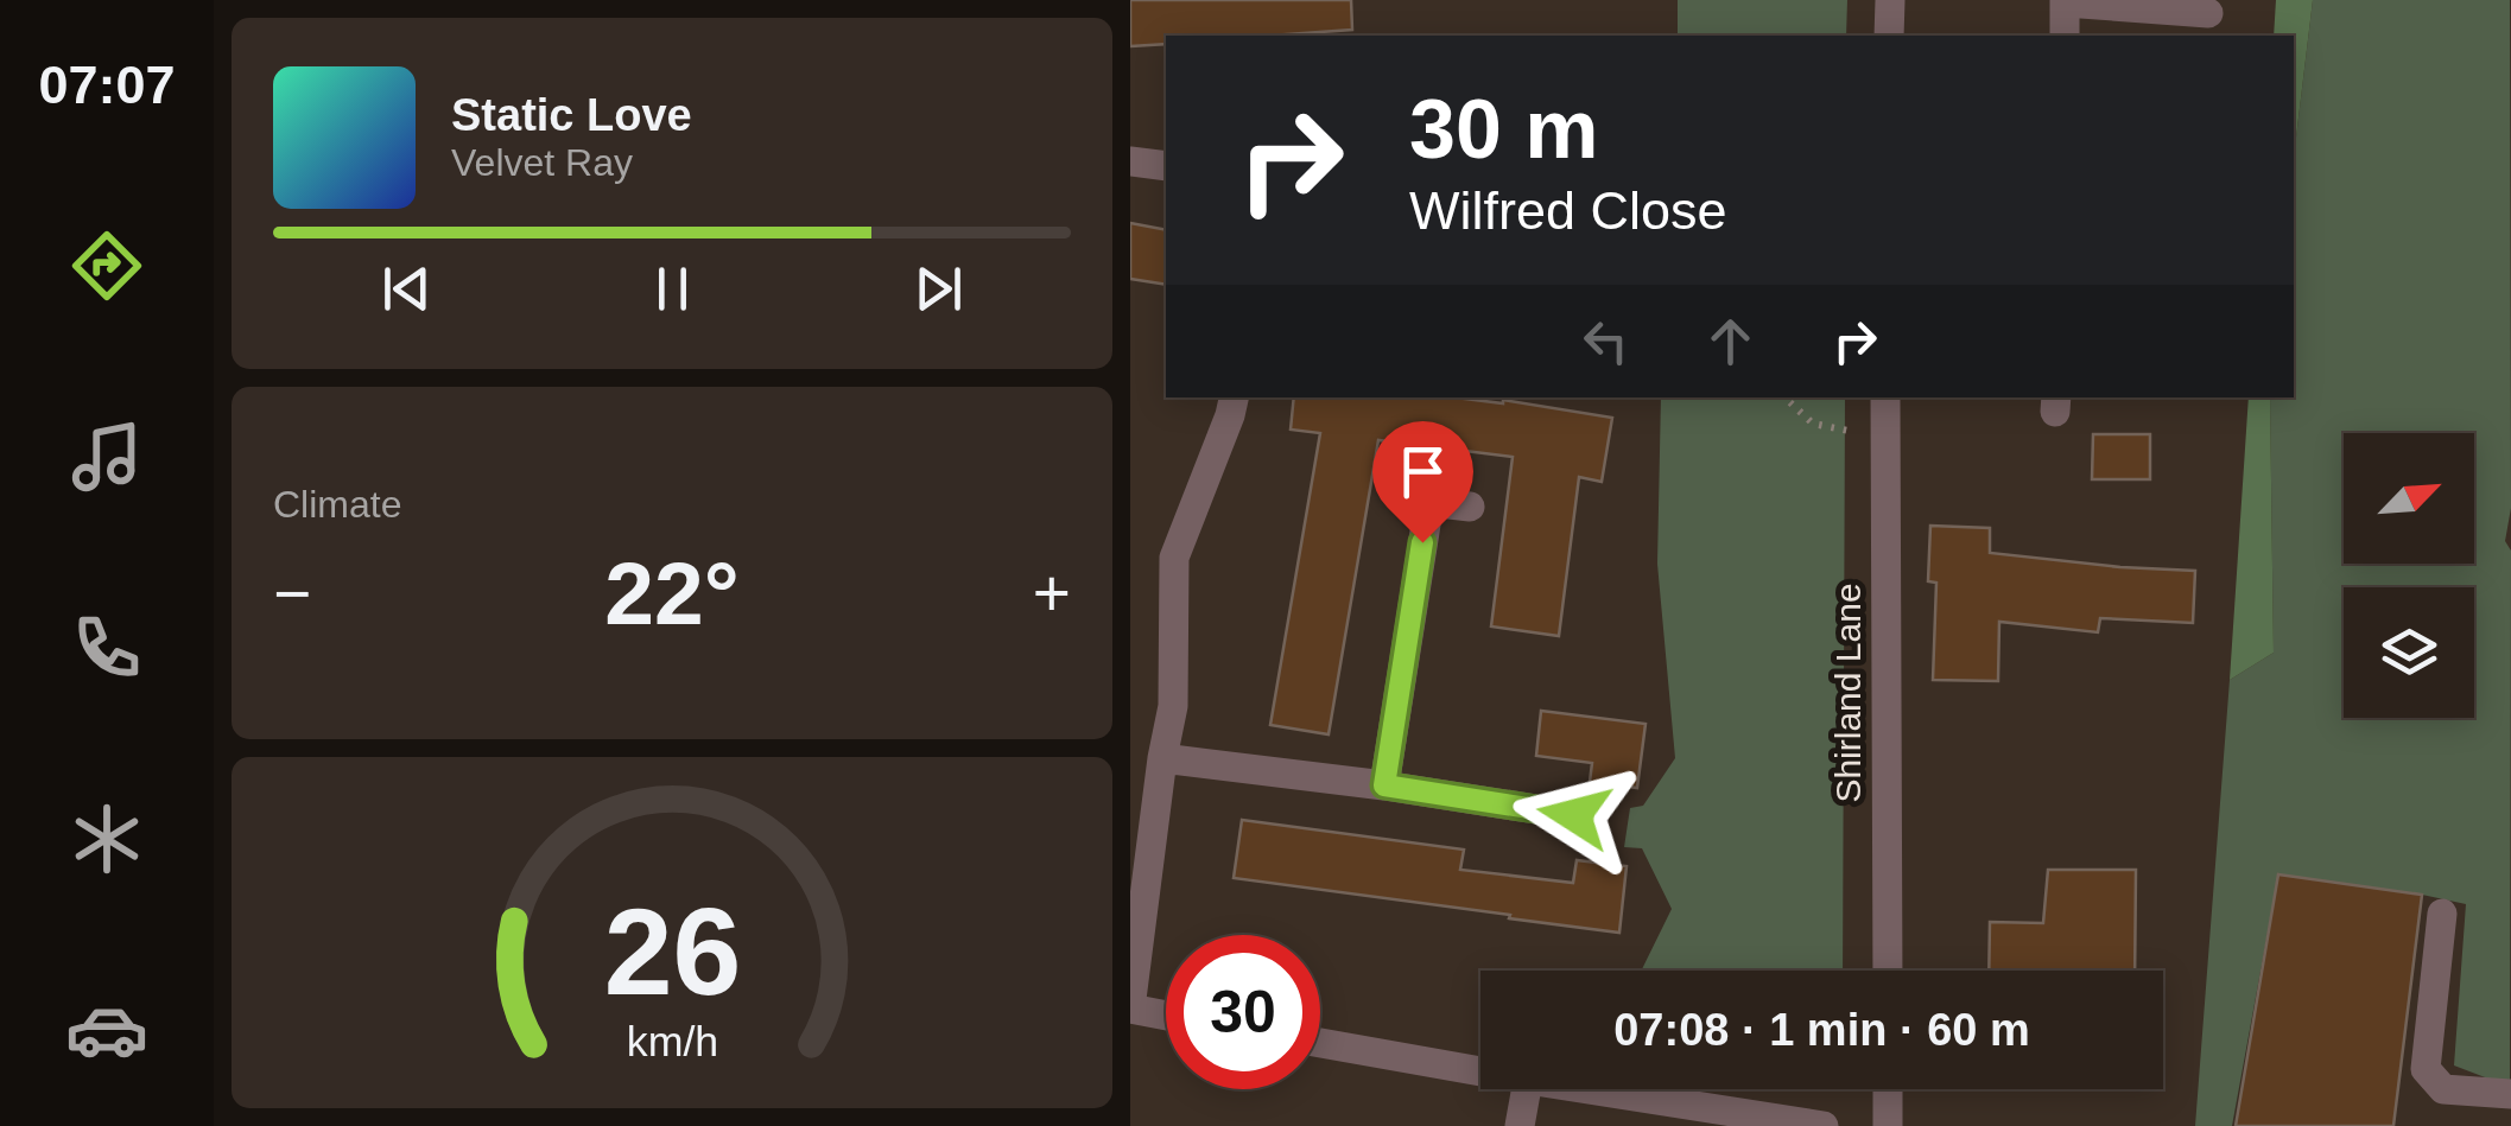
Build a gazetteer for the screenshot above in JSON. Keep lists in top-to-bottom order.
{
  "streets": {
    "street": ["Shirland Lane"]
  },
  "north": "top right",
  "page": {
    "tabs": "07:07",
    "turn": ["30 m", "Wilfred Close"],
    "song": ["Static Love", "Velvet Ray"],
    "tile": "Climate",
    "heat": ["−", "22°", "+"],
    "limit": "30",
    "trip": "07:08 · 1 min · 60 m",
    "gauge": ["26", "km/h"]
  }
}
